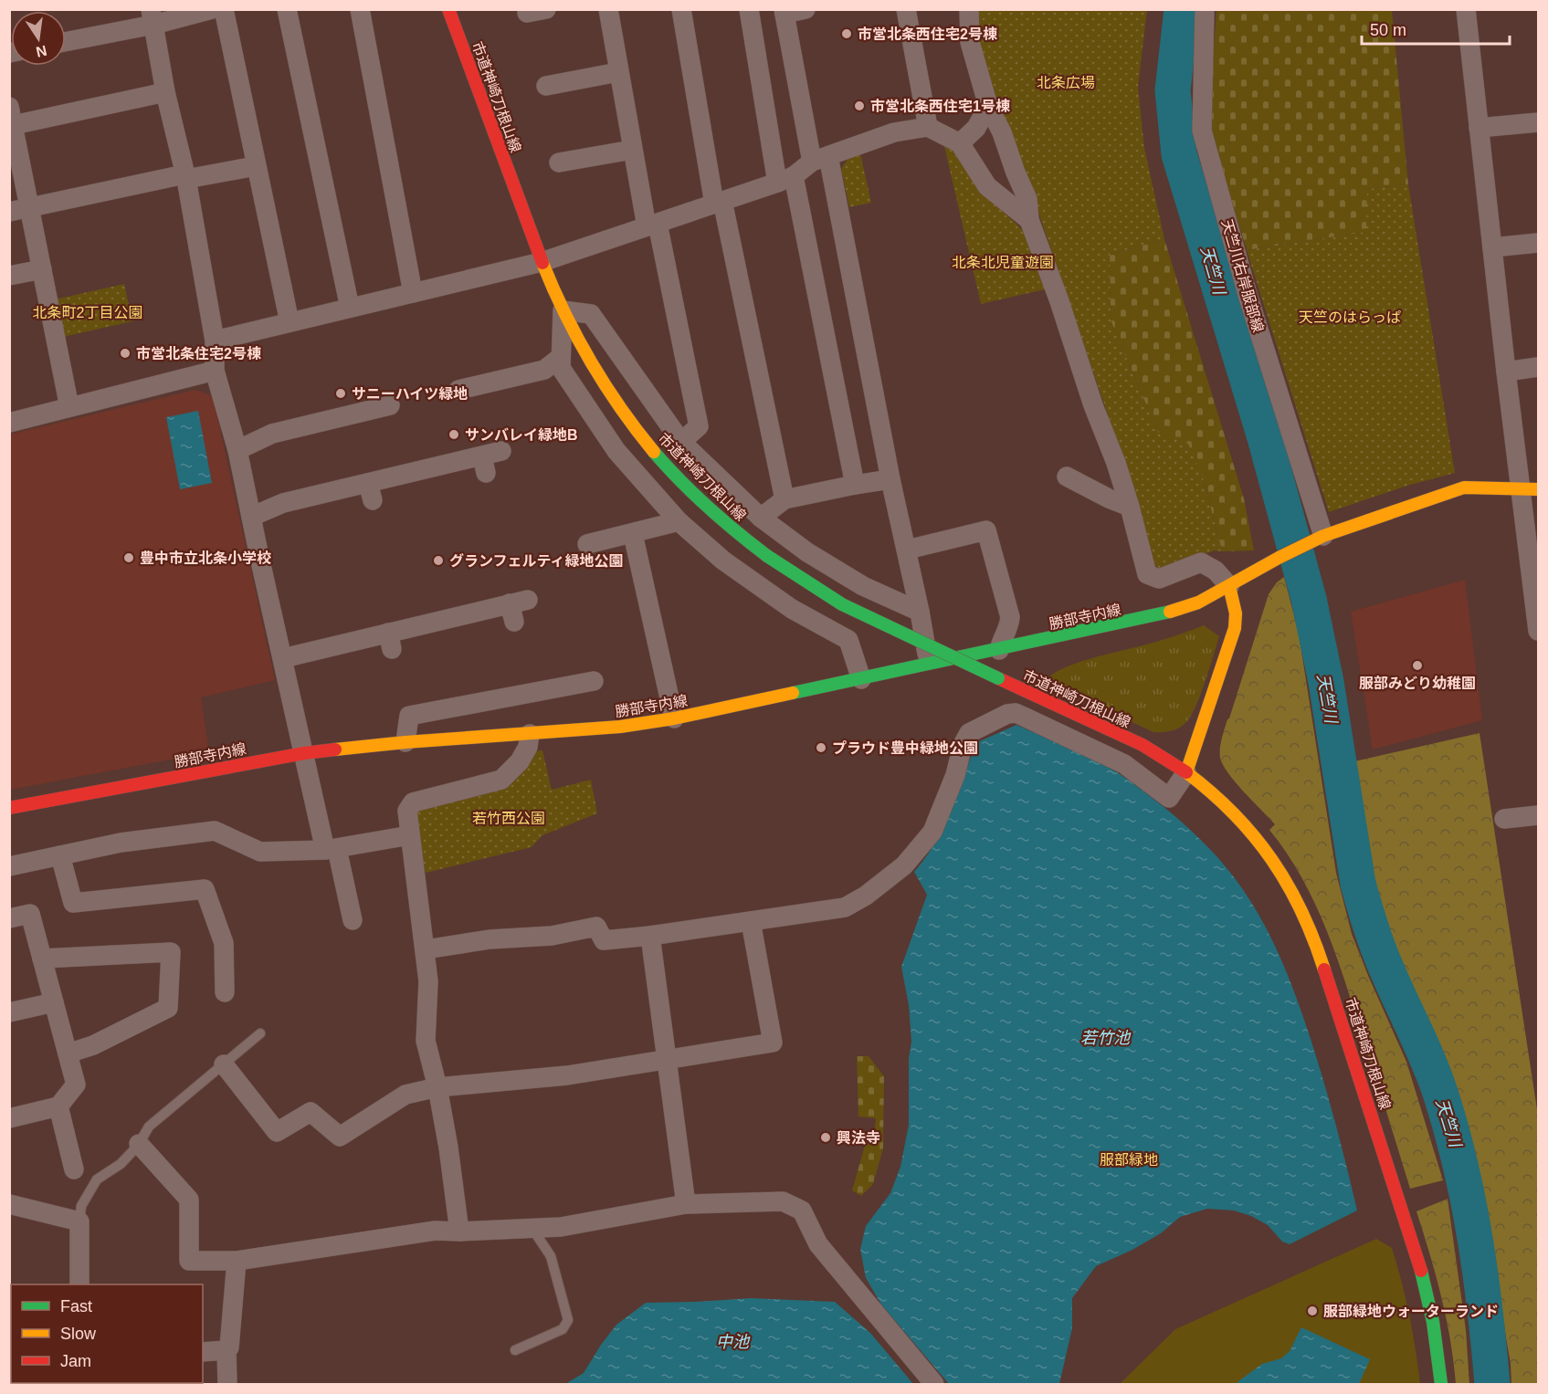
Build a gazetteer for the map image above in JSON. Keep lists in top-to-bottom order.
{
  "streets": {
    "street": ["市道神崎刀根山線", "天竺川右岸服部線", "勝部寺内線"]
  },
  "crossings": [
    ["天竺川右岸服部線", "勝部寺内線"]
  ],
  "water": ["天竺川", "若竹池", "中池"],
  "parks": [
    "北条広場",
    "北条北児童遊園",
    "北条町2丁目公園",
    "天竺のはらっぱ",
    "若竹西公園",
    "服部緑地"
  ],
  "places": [
    "市営北条西住宅2号棟",
    "市営北条西住宅1号棟",
    "市営北条住宅2号棟",
    "サニーハイツ緑地",
    "サンバレイ緑地B",
    "豊中市立北条小学校",
    "グランフェルティ緑地公園",
    "服部みどり幼稚園",
    "プラウド豊中緑地公園",
    "興法寺",
    "服部緑地ウォーターランド"
  ],
  "legend": ["Fast", "Slow", "Jam"],
  "scale_bar": "50 m",
  "north": "bottom"
}
